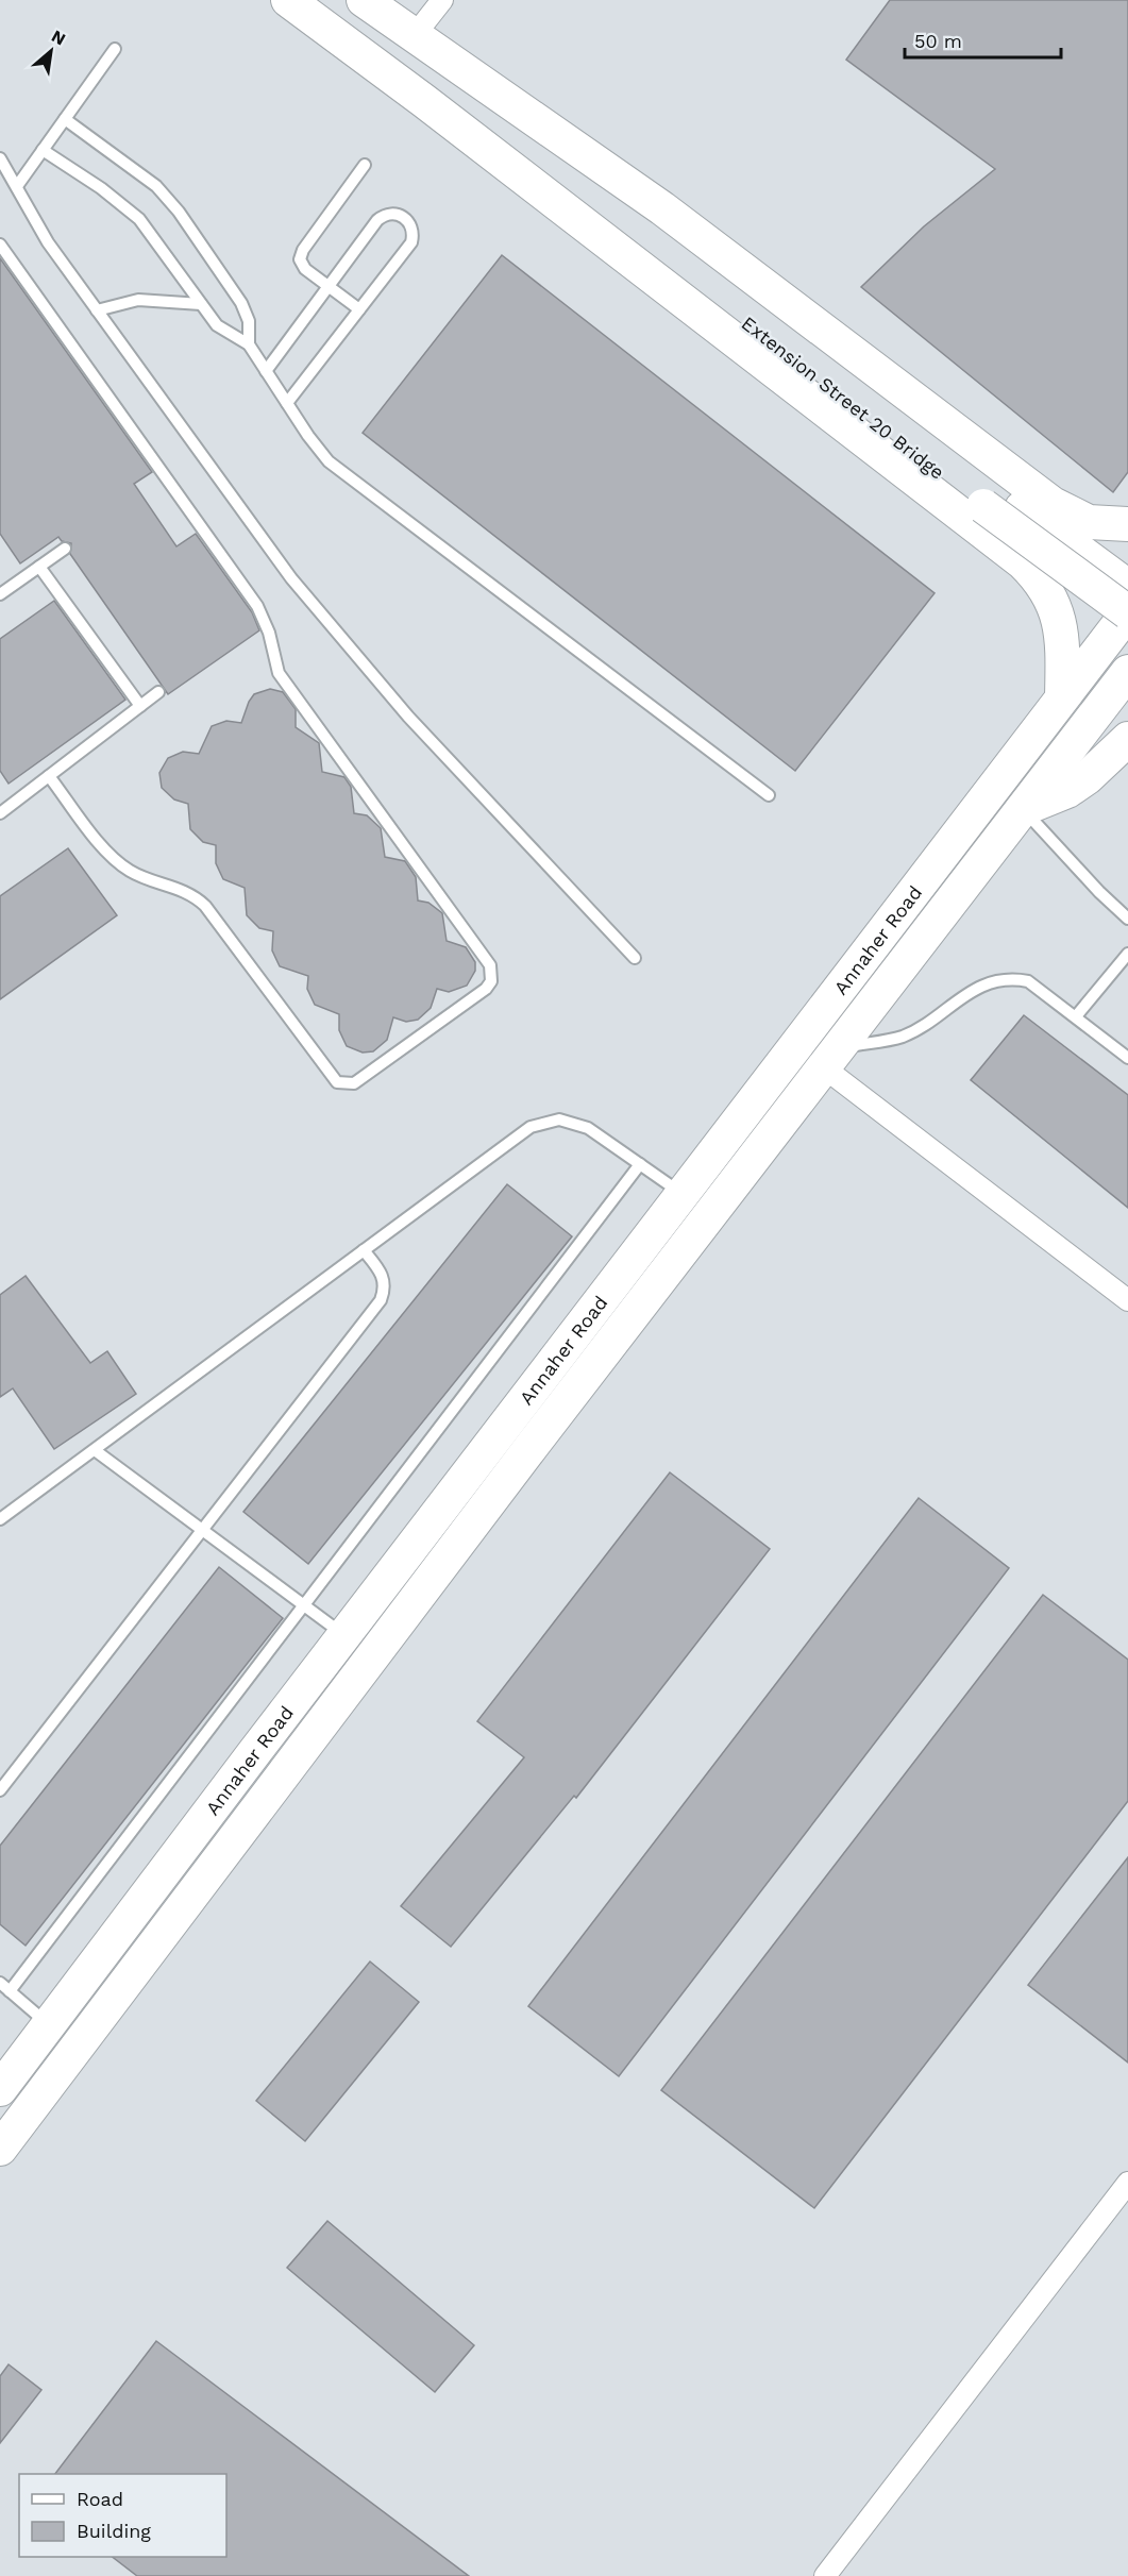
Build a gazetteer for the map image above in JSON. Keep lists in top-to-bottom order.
{
  "streets": {
    "main road": ["Extension Street 20 Bridge", "Annaher Road"]
  },
  "crossings": [
    ["Extension Street 20 Bridge", "Annaher Road"]
  ],
  "legend": ["Road", "Building"],
  "scale_bar": "50 m",
  "north": "top right"
}
